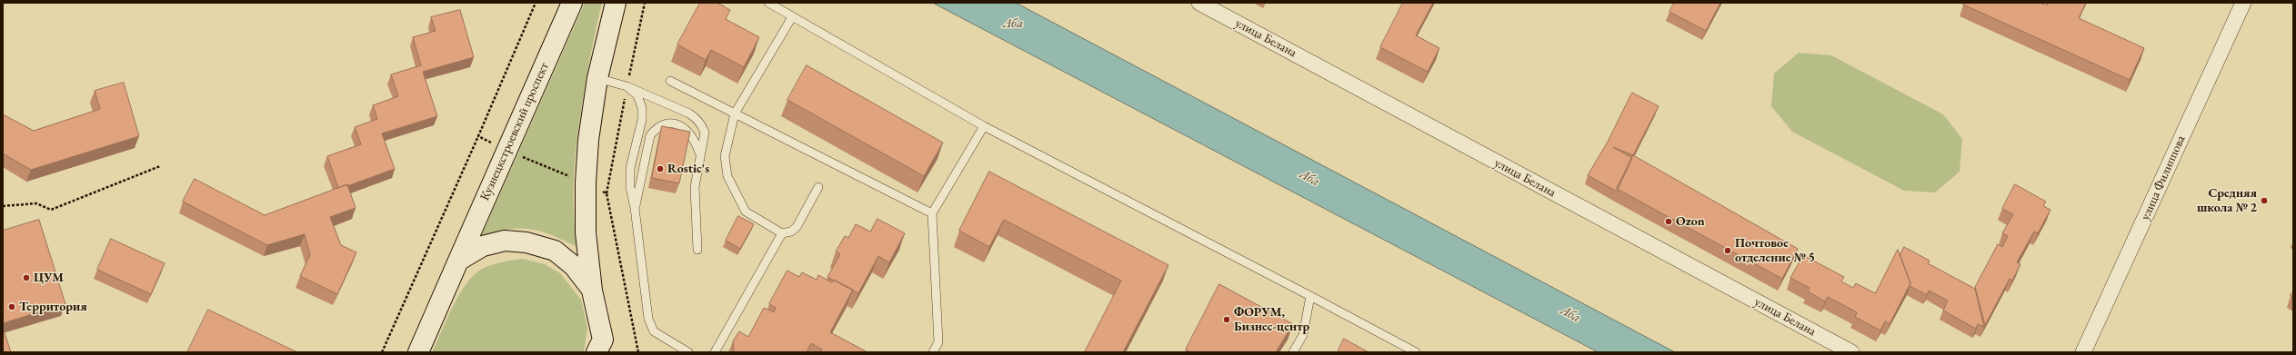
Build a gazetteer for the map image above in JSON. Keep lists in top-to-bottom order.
{
  "streets": {
    "main road": ["Кузнецкстроевский проспект"],
    "street": ["улица Белана", "улица Филиппова"]
  },
  "water": ["Аба"],
  "places": [
    "Rostic's",
    "Средняя школа № 2",
    "Ozon",
    "Почтовое отделение № 5",
    "ЦУМ",
    "Территория",
    "ФОРУМ, Бизнес-центр"
  ]
}
